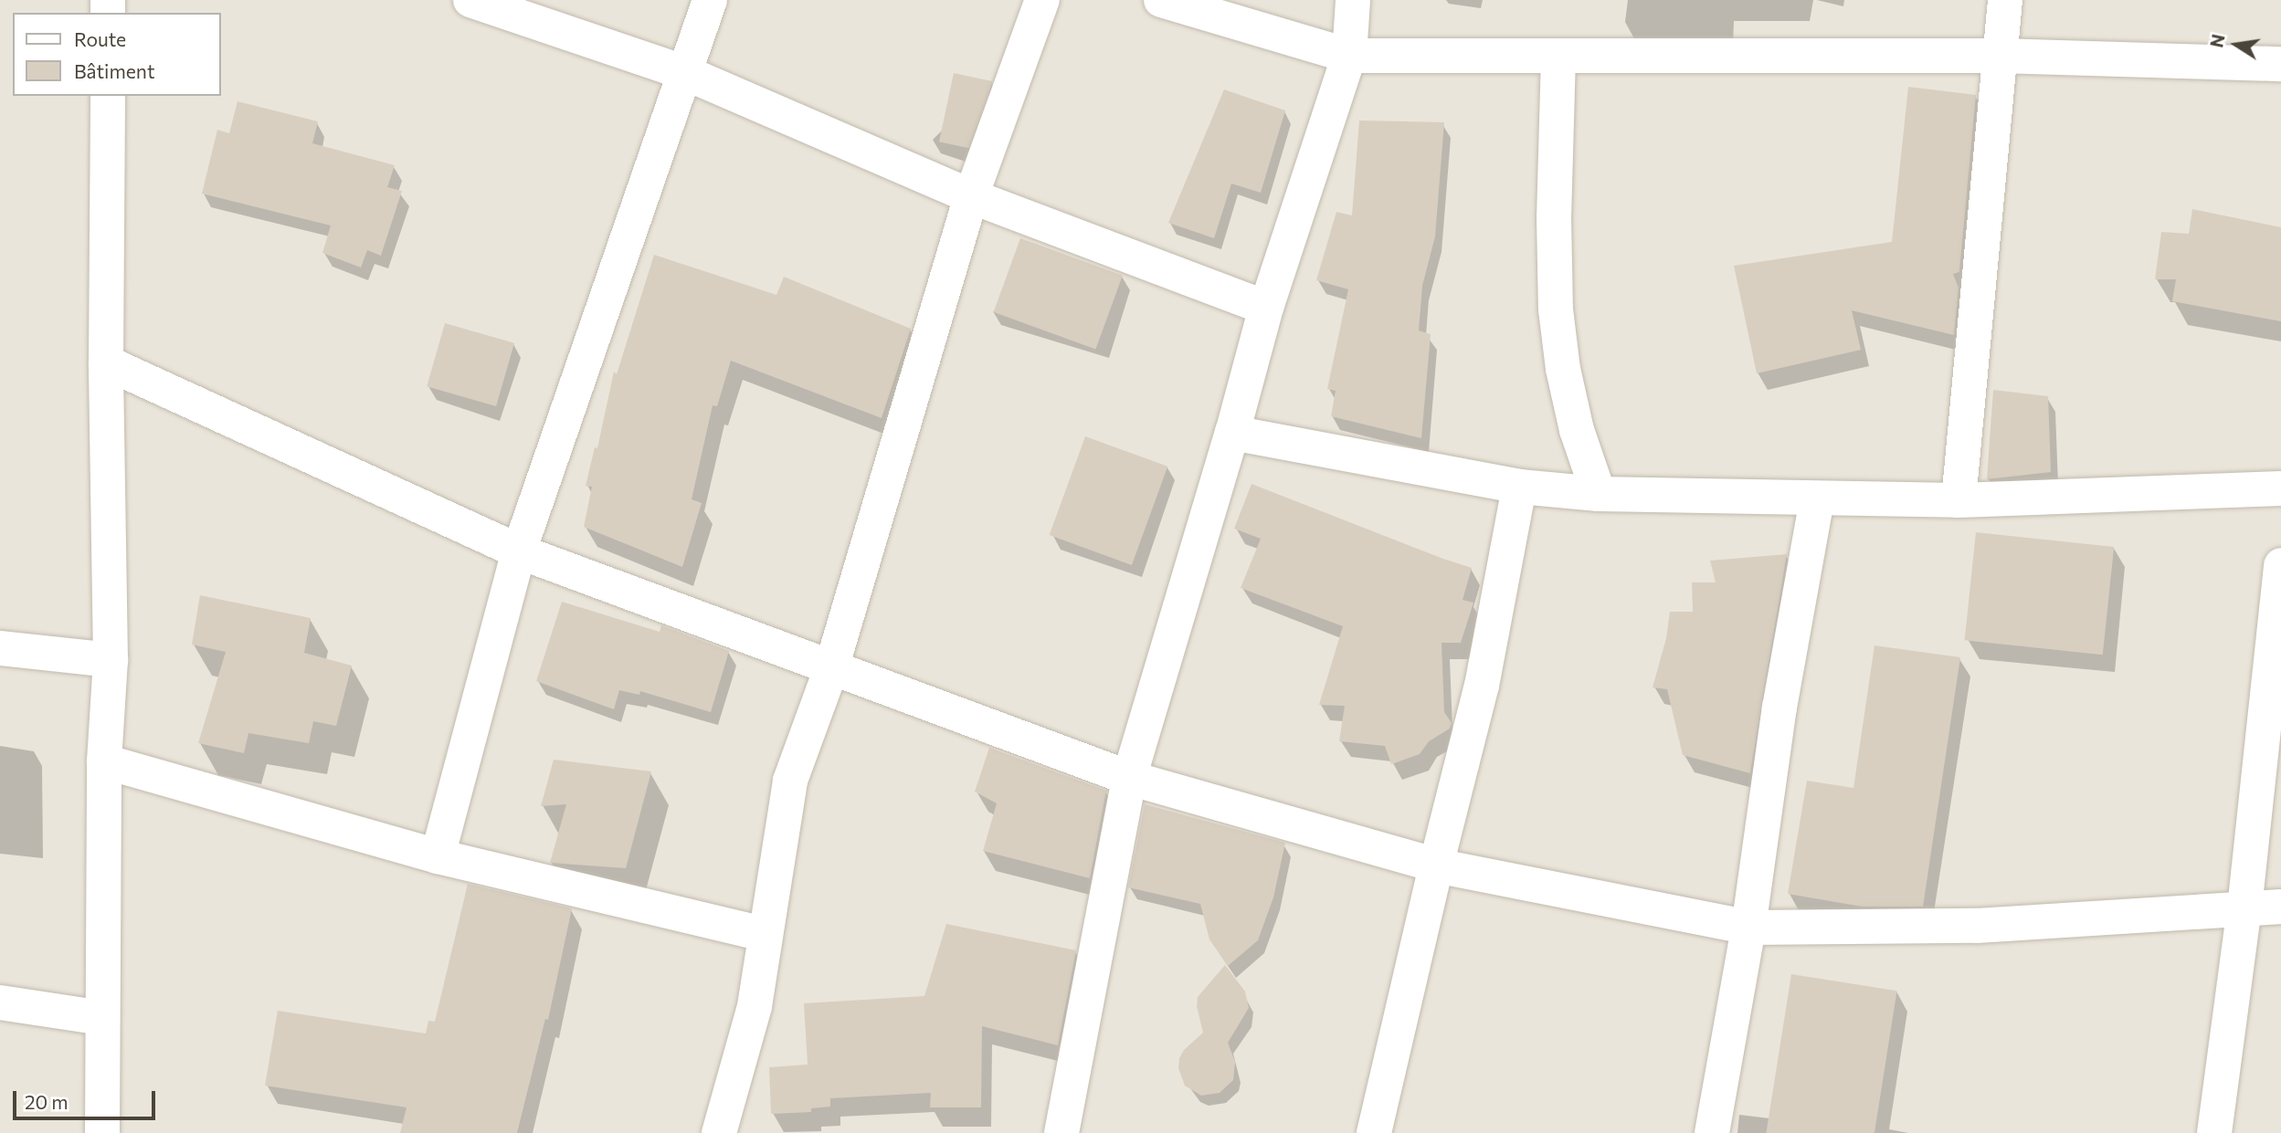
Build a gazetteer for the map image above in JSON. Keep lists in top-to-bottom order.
{
  "legend": ["Route", "Bâtiment"],
  "scale_bar": "20 m",
  "north": "left"
}
